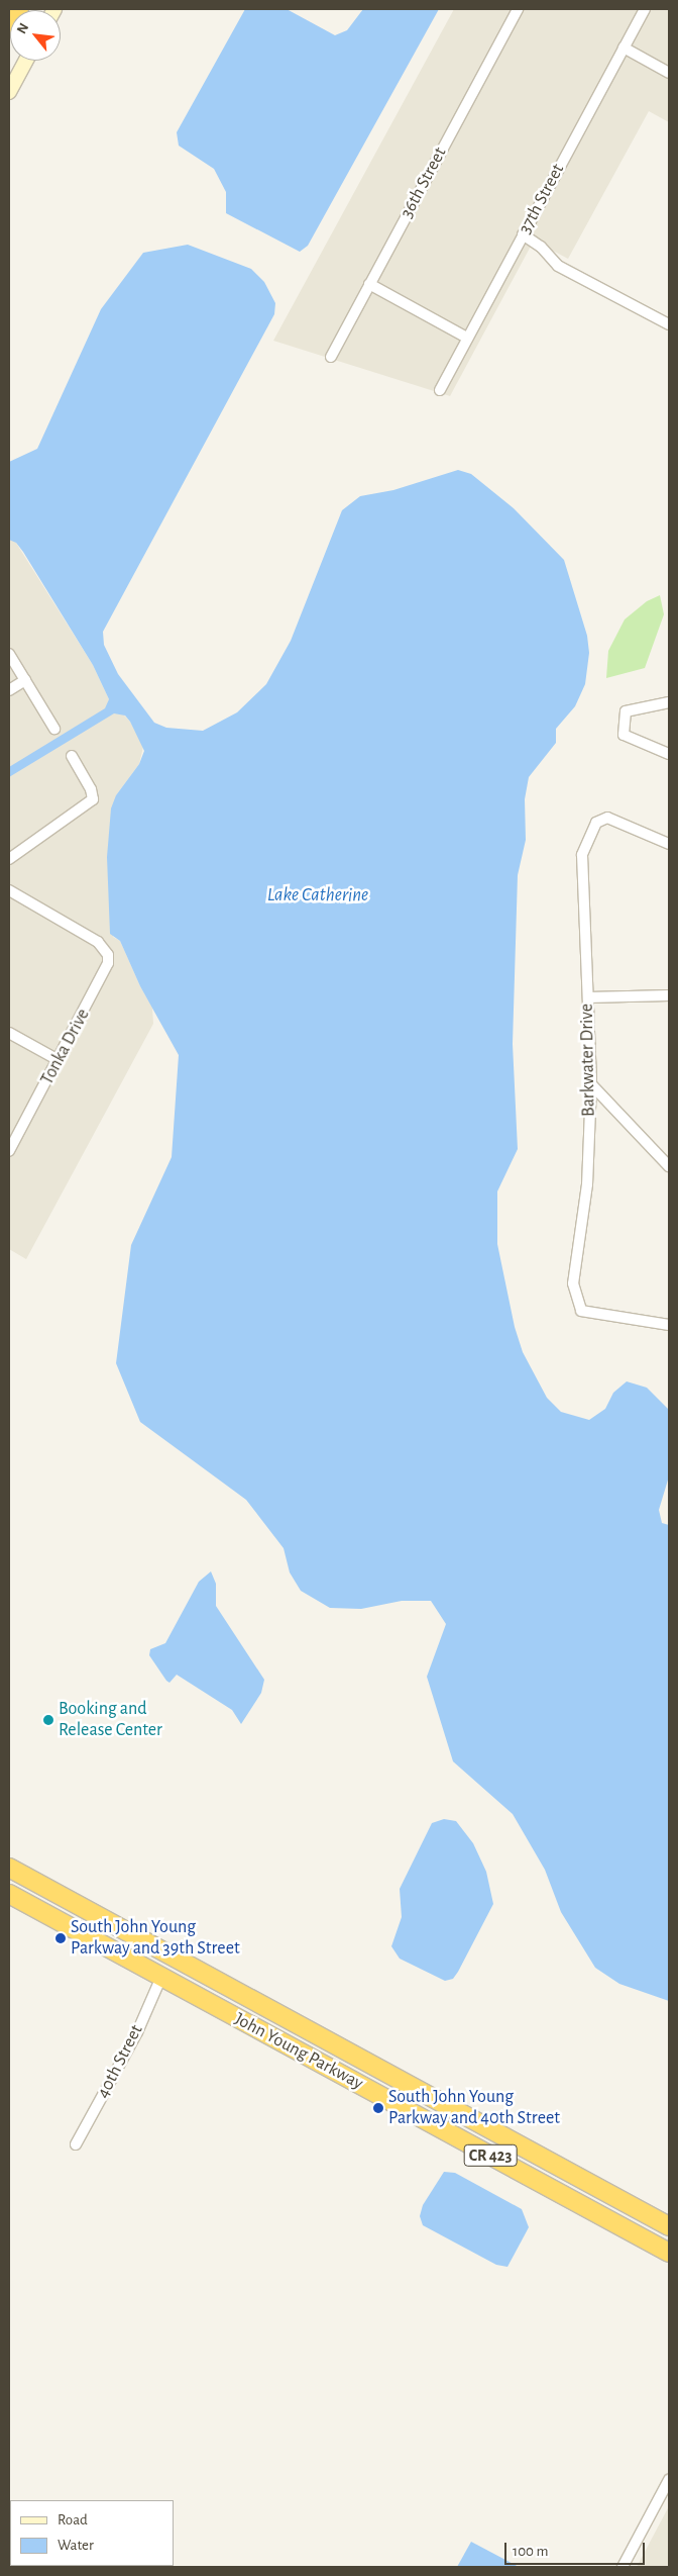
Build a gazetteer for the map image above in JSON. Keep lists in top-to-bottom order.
{
  "streets": {
    "highway": ["John Young Parkway", "CR 423"],
    "street": [
      "36th Street",
      "37th Street",
      "Tonka Drive",
      "Barkwater Drive",
      "40th Street"
    ]
  },
  "crossings": [
    ["John Young Parkway", "40th Street"]
  ],
  "water": ["Lake Catherine"],
  "places": ["Booking and Release Center", "South John Young Parkway and 39th Street", "South John Young Parkway and 40th Street"],
  "legend": ["Road", "Water"],
  "scale_bar": "100 m",
  "north": "top left"
}
